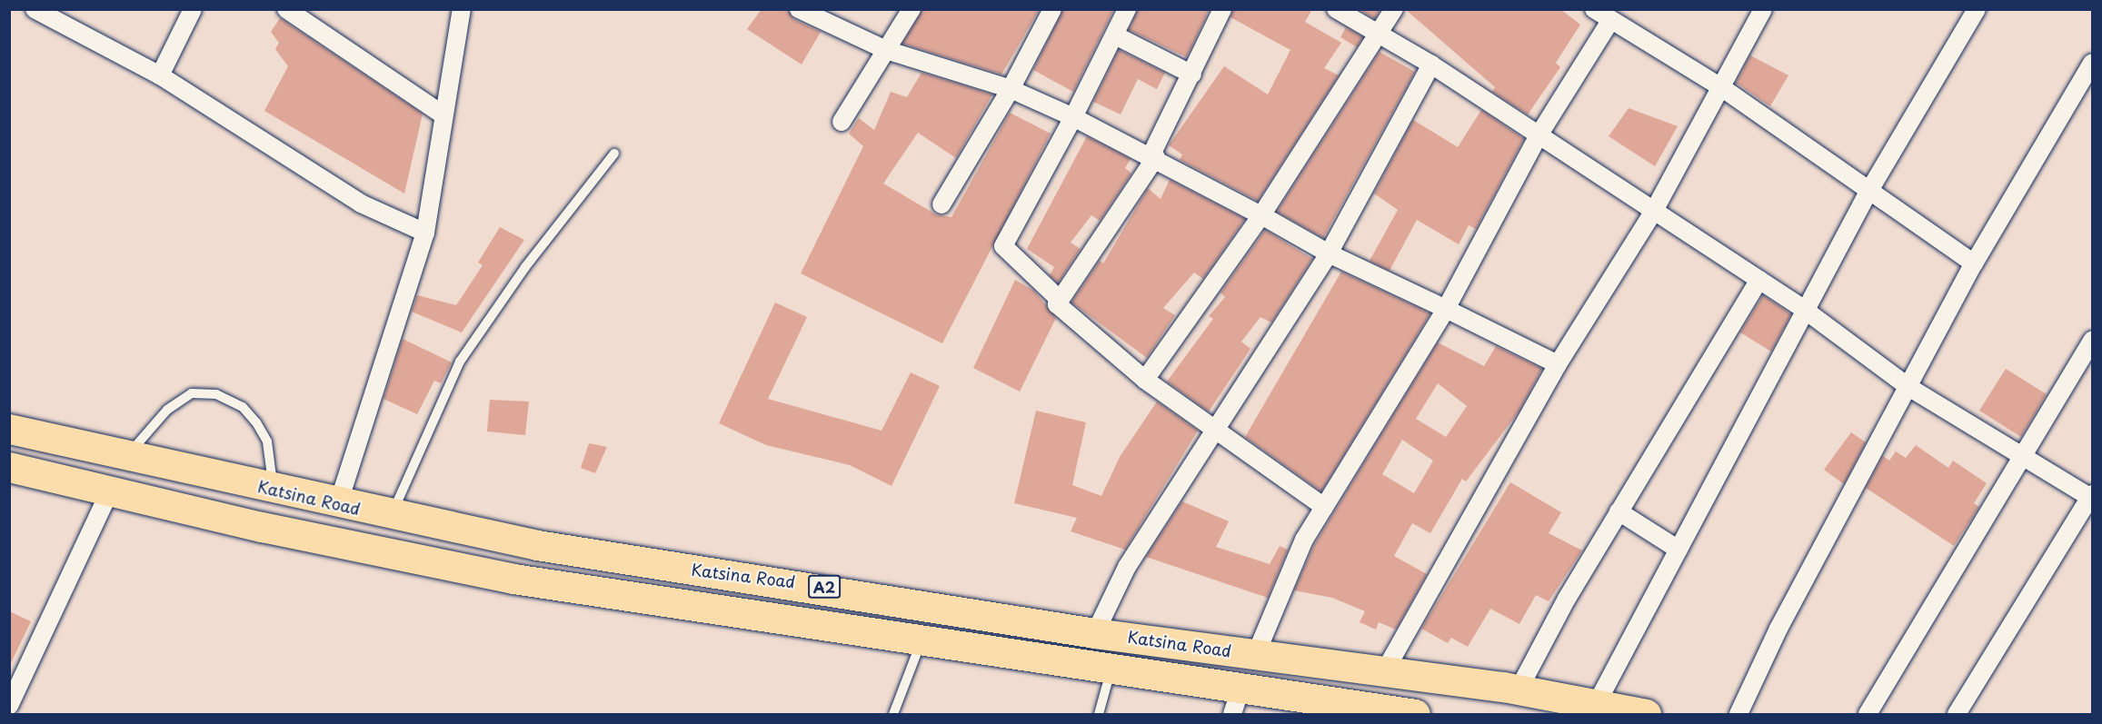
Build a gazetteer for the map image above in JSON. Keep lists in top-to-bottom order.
{
  "streets": {
    "highway": ["Katsina Road", "A2"]
  }
}
